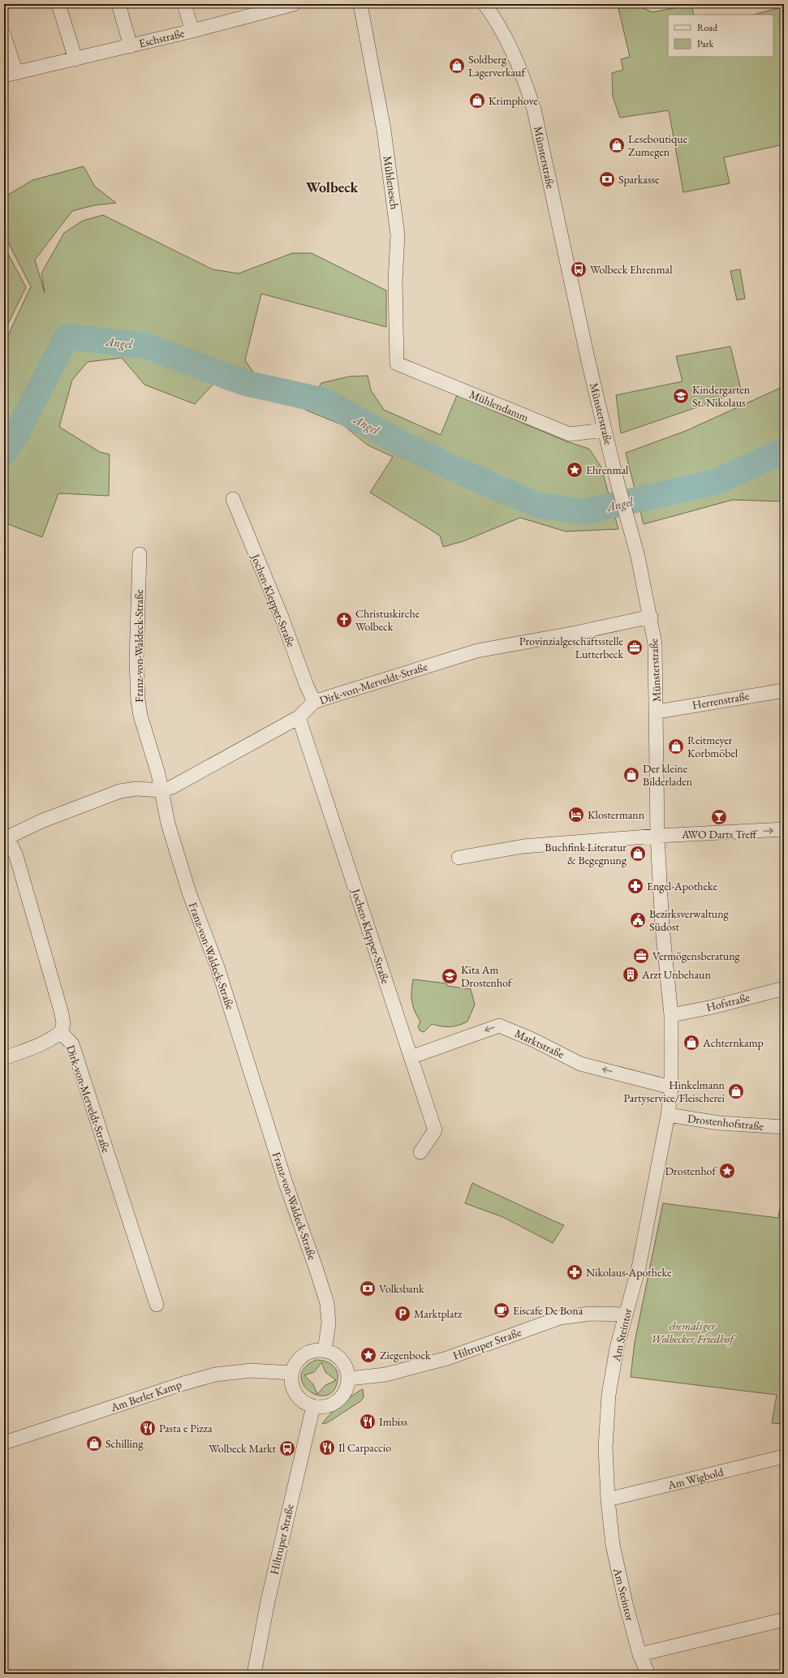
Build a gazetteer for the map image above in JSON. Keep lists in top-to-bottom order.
{
  "streets": {
    "street": [
      "Eschstraße",
      "Münsterstraße",
      "Mühlenesch",
      "Mühlendamm",
      "Jochen-Klepper-Straße",
      "Franz-von-Waldeck-Straße",
      "Dirk-von-Merveldt-Straße",
      "Herrenstraße",
      "Hofstraße",
      "Marktstraße",
      "Drostenhofstraße",
      "Am Steintor",
      "Hiltruper Straße",
      "Am Berler Kamp",
      "Am Wigbold"
    ]
  },
  "crossings": [
    ["Münsterstraße", "Mühlendamm"],
    ["Münsterstraße", "Dirk-von-Merveldt-Straße"],
    ["Münsterstraße", "Herrenstraße"],
    ["Münsterstraße", "Hofstraße"],
    ["Münsterstraße", "Am Steintor"],
    ["Mühlenesch", "Mühlendamm"],
    ["Jochen-Klepper-Straße", "Dirk-von-Merveldt-Straße"],
    ["Jochen-Klepper-Straße", "Marktstraße"],
    ["Franz-von-Waldeck-Straße", "Dirk-von-Merveldt-Straße"],
    ["Franz-von-Waldeck-Straße", "Hiltruper Straße"],
    ["Franz-von-Waldeck-Straße", "Am Berler Kamp"],
    ["Hofstraße", "Am Steintor"],
    ["Marktstraße", "Am Steintor"],
    ["Drostenhofstraße", "Am Steintor"],
    ["Am Steintor", "Hiltruper Straße"],
    ["Am Steintor", "Am Wigbold"],
    ["Hiltruper Straße", "Am Berler Kamp"]
  ],
  "one_way": ["Marktstraße"],
  "districts": ["Wolbeck"],
  "water": ["Angel"],
  "parks": ["ehemaliger Wolbecker Friedhof"],
  "places": {
    "shop": [
      "Soldberg Lagerverkauf",
      "Krimphove",
      "Leseboutique Zumegen",
      "Reitmeyer Korbmöbel",
      "Der kleine Bilderladen",
      "Buchfink Literatur & Begegnung",
      "Achternkamp",
      "Hinkelmann Partyservice/Fleischerei",
      "Schilling"
    ],
    "bank": ["Sparkasse", "Volksbank"],
    "bus stop": ["Wolbeck Ehrenmal", "Wolbeck Markt"],
    "school or university": ["Kindergarten St. Nikolaus", "Kita Am Drostenhof"],
    "place": ["Ehrenmal", "Drostenhof", "Ziegenbock"],
    "church": ["Christuskirche Wolbeck"],
    "office": ["Provinzialgeschäftsstelle Lutterbeck", "Vermögensberatung"],
    "hotel": ["Klostermann"],
    "bar": ["AWO Darts Treff"],
    "pharmacy": ["Engel-Apotheke", "Nikolaus-Apotheke"],
    "public building": ["Bezirksverwaltung Südost"],
    "building": ["Arzt Unbehaun"],
    "cafe": ["Eiscafe De Bona"],
    "parking": ["Marktplatz"],
    "restaurant": ["Imbiss", "Pasta e Pizza", "Il Carpaccio"]
  },
  "legend": ["Road", "Park"]
}
